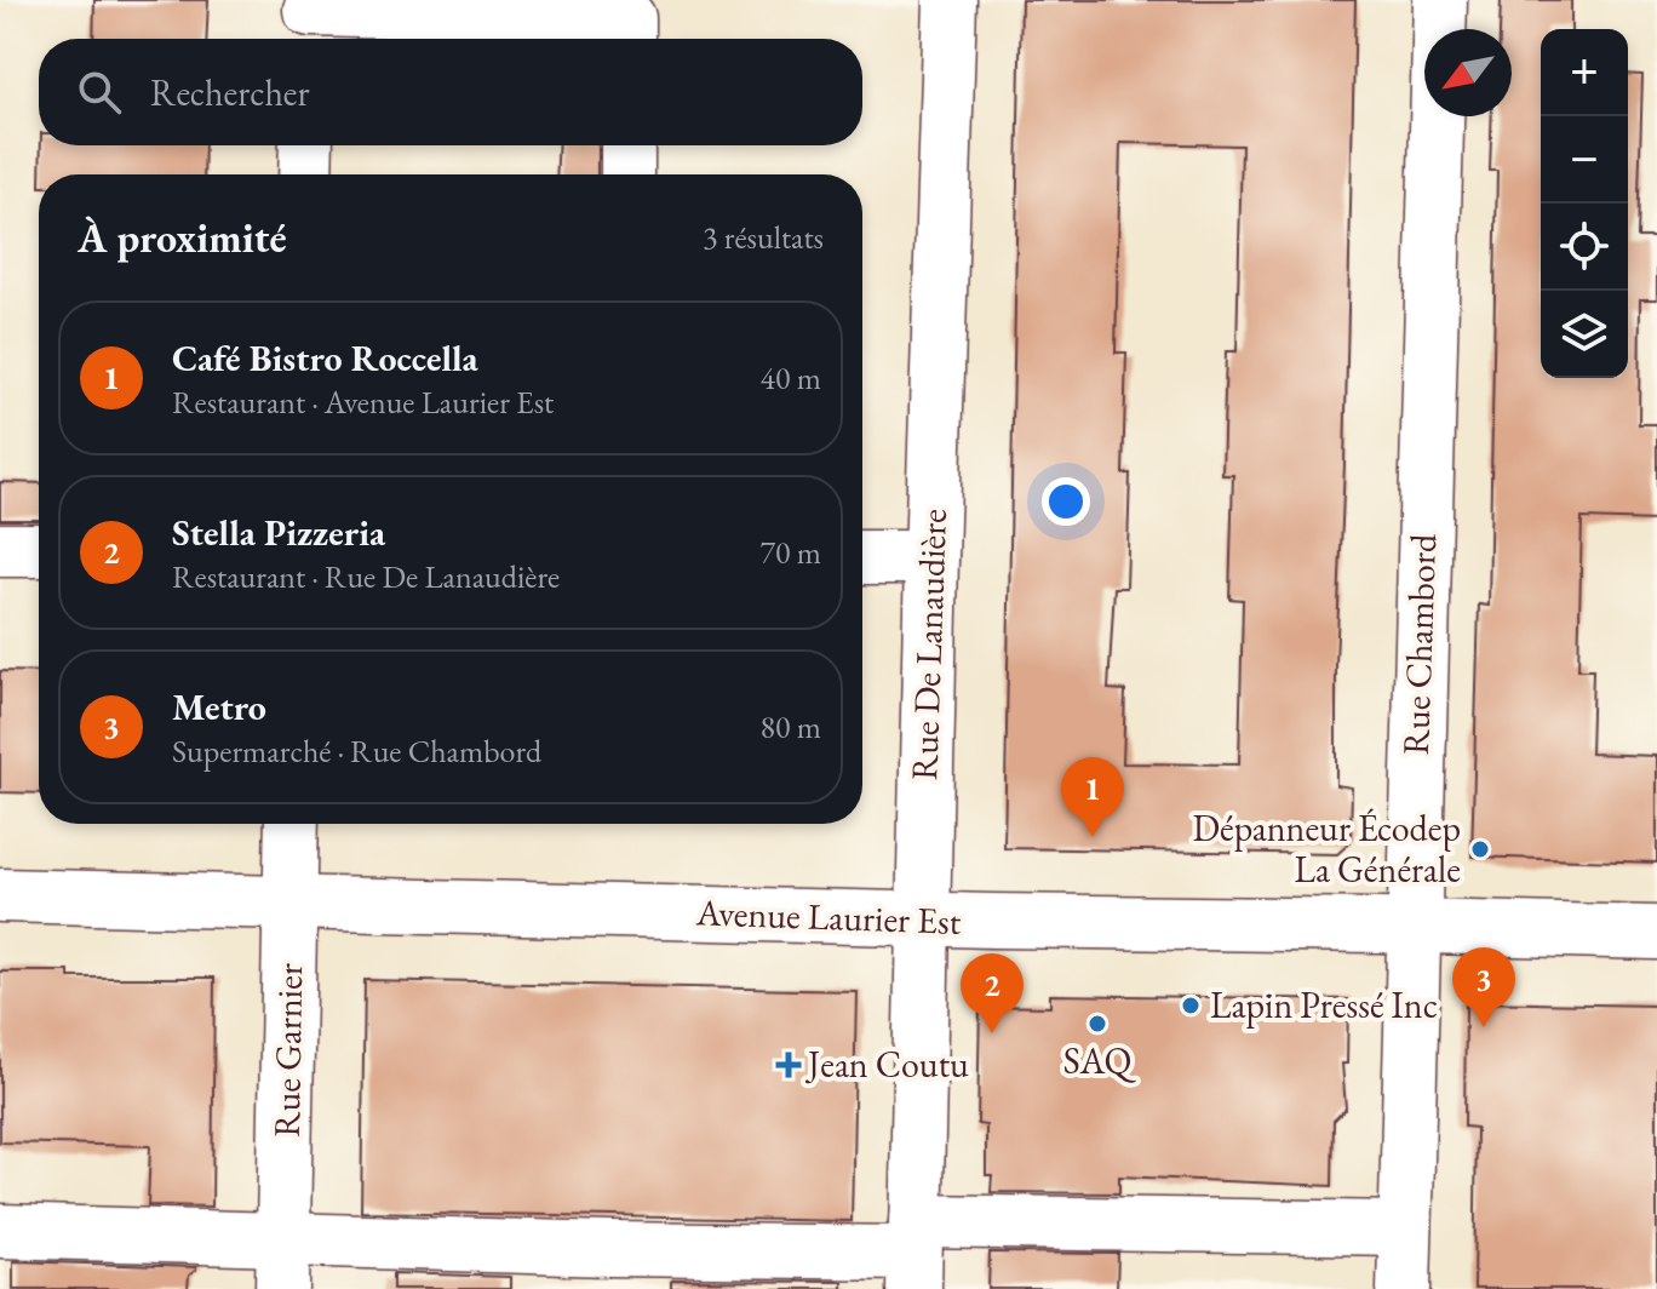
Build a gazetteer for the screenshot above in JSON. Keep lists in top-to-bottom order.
{
  "streets": {
    "street": [
      "Rue De Lanaudière",
      "Rue Chambord",
      "Avenue Laurier Est",
      "Rue Garnier"
    ]
  },
  "crossings": [
    ["Rue De Lanaudière", "Avenue Laurier Est"],
    ["Rue Chambord", "Avenue Laurier Est"],
    ["Avenue Laurier Est", "Rue Garnier"]
  ],
  "places": {
    "other": ["Dépanneur Écodep La Générale", "Lapin Pressé Inc", "SAQ"],
    "health": ["Jean Coutu"]
  },
  "north": "bottom left",
  "page": {
    "map_buttons": ["+", "−"],
    "search": "Rechercher",
    "heading": ["À proximité", "3 résultats"],
    "list": [
      {
        "mark": "1",
        "name": "Café Bistro Roccella",
        "note": "Restaurant · Avenue Laurier Est",
        "value": "40 m"
      },
      {
        "mark": "2",
        "name": "Stella Pizzeria",
        "note": "Restaurant · Rue De Lanaudière",
        "value": "70 m"
      },
      {
        "mark": "3",
        "name": "Metro",
        "note": "Supermarché · Rue Chambord",
        "value": "80 m"
      }
    ],
    "pins": ["1", "3", "2"]
  }
}
